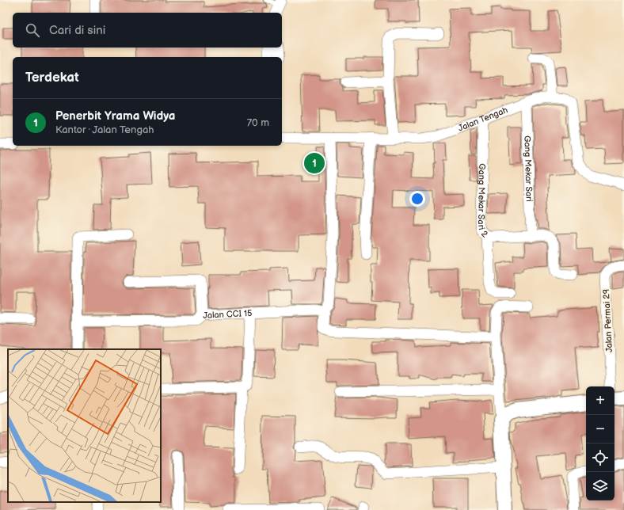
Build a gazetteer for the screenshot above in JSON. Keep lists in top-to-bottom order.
{
  "streets": {
    "street": [
      "Jalan Tengah",
      "Gang Mekar Sari",
      "Gang Mekar Sari 2",
      "Jalan CCI 15",
      "Jalan Permai 29"
    ]
  },
  "crossings": [
    ["Jalan Tengah", "Gang Mekar Sari"],
    ["Jalan Tengah", "Gang Mekar Sari 2"],
    ["Gang Mekar Sari", "Gang Mekar Sari 2"]
  ],
  "page": {
    "search": "Cari di sini",
    "heading": "Terdekat",
    "list": [
      {
        "mark": "1",
        "name": "Penerbit Yrama Widya",
        "note": "Kantor · Jalan Tengah",
        "value": "70 m"
      }
    ],
    "pins": "1",
    "map_buttons": ["+", "−"]
  }
}
